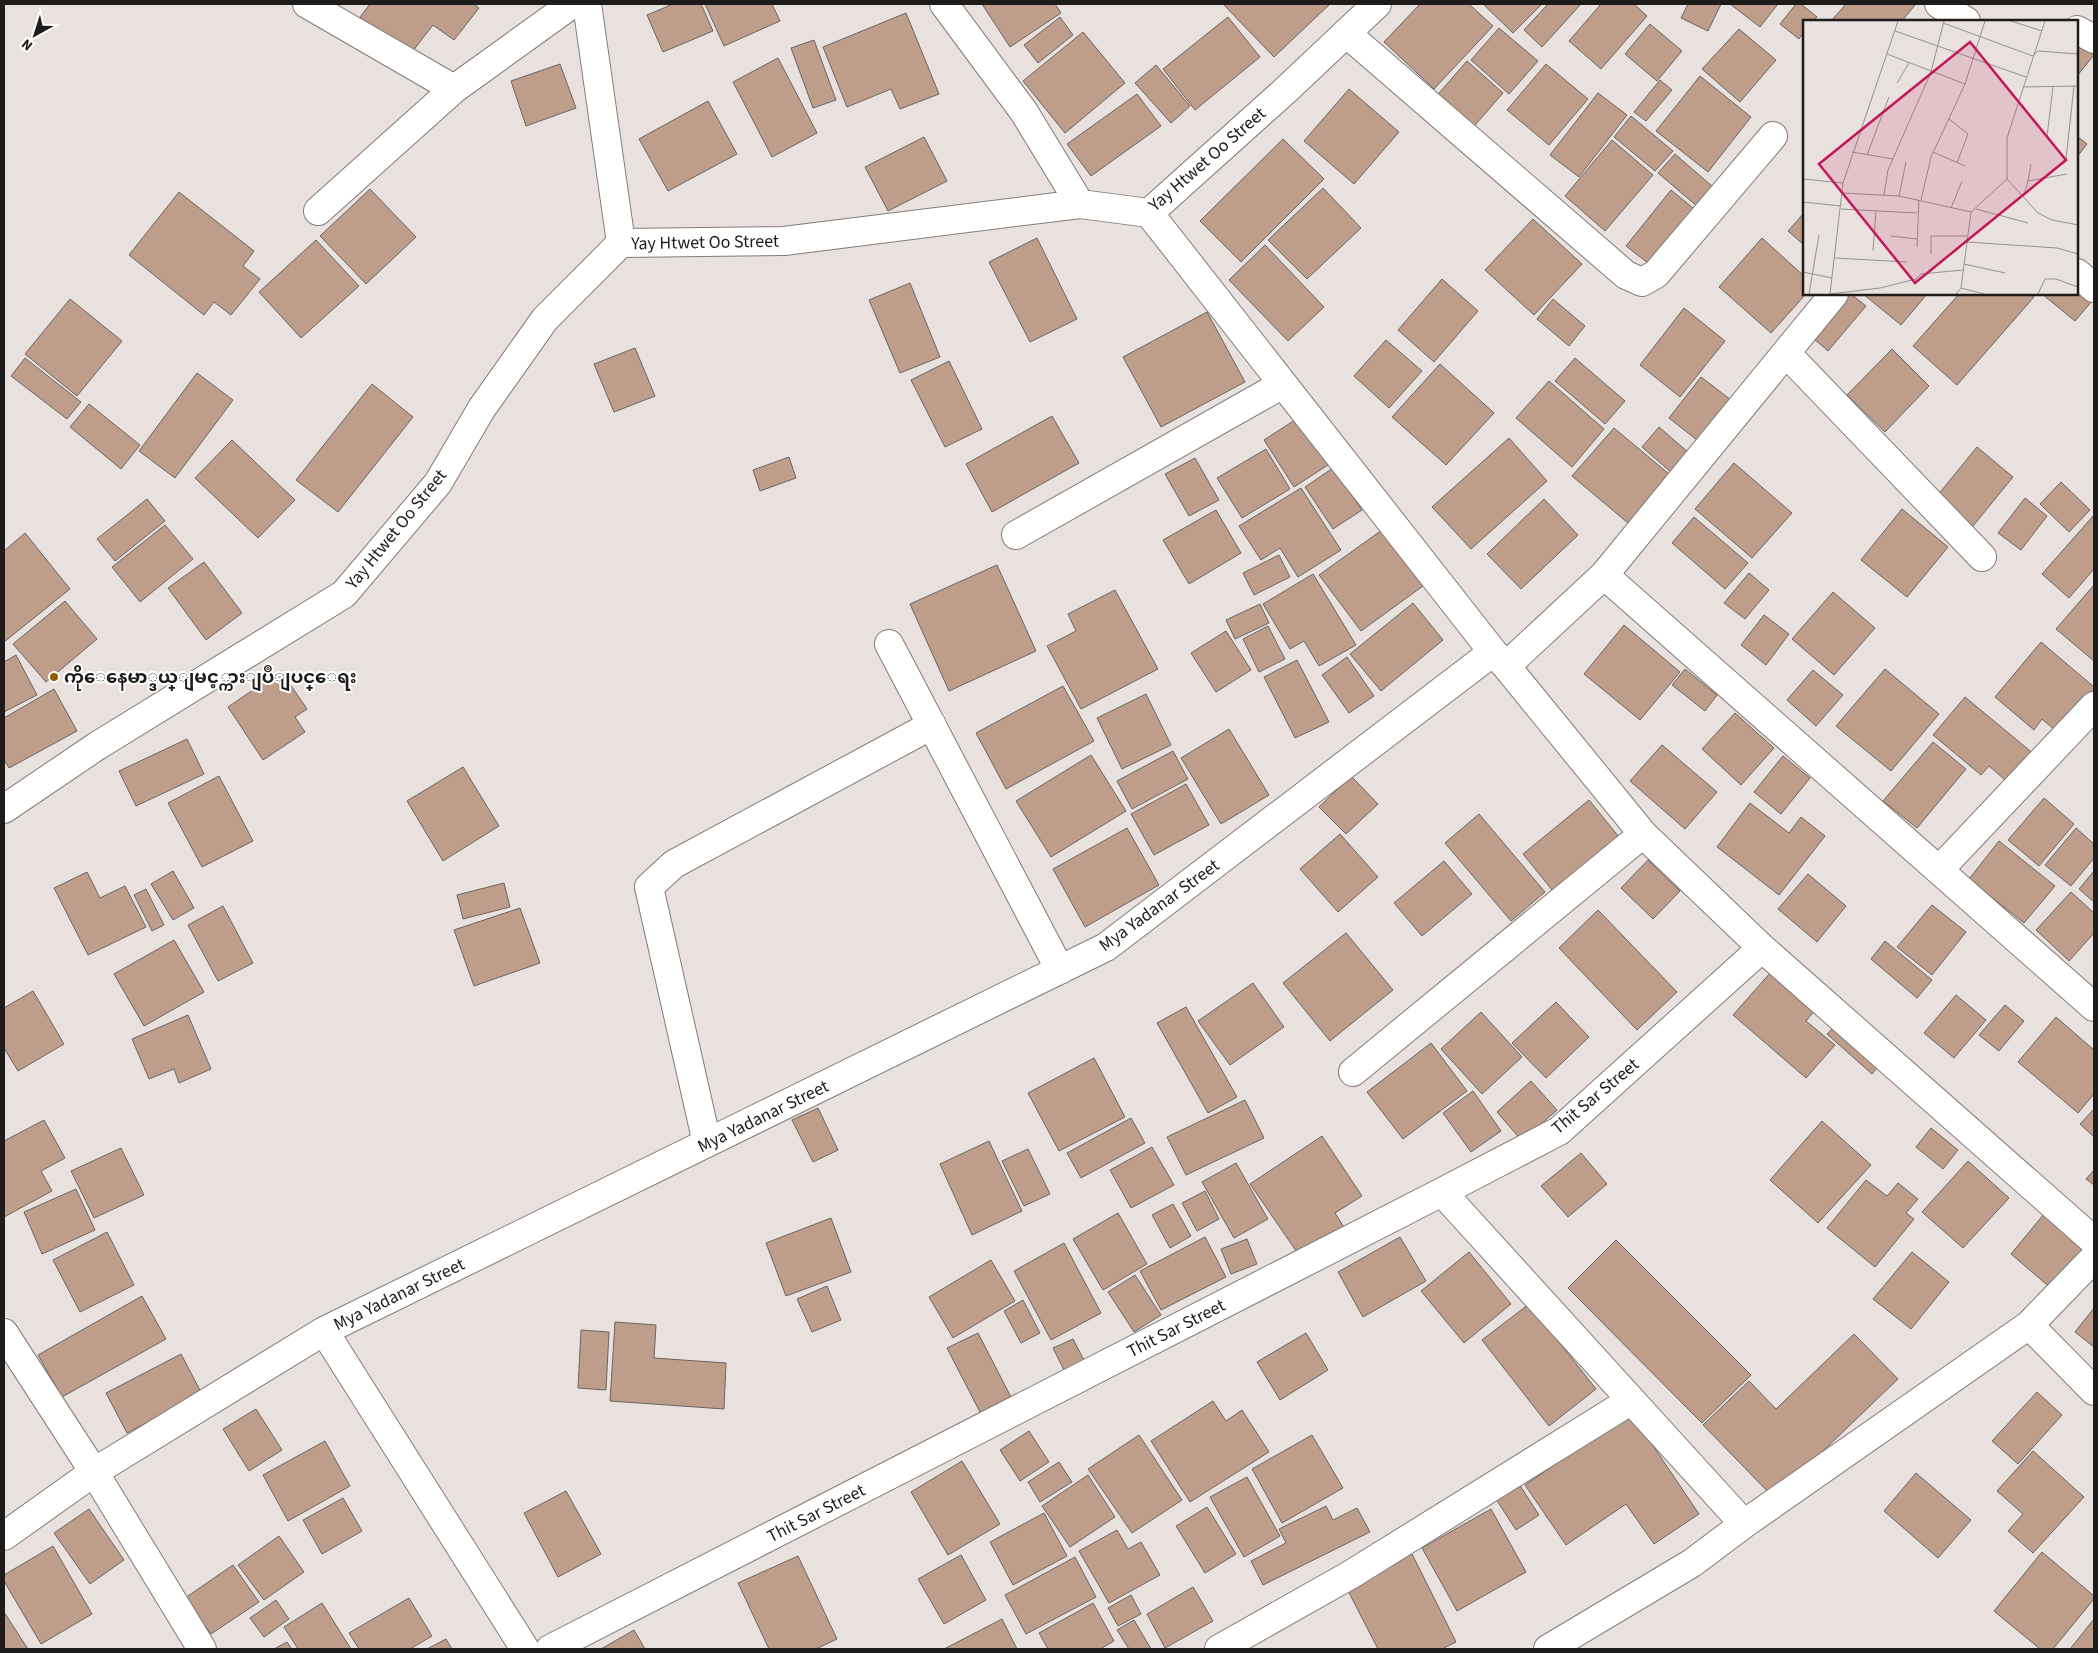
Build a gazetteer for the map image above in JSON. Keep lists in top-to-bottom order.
{
  "streets": {
    "street": ["Yay Htwet Oo Street", "Mya Yadanar Street", "Thit Sar Street"]
  },
  "places": ["ကိုေနေမာ္ဒယ္ျမင့္ကားျပဳျပင္ေရး"],
  "north": "bottom left"
}
